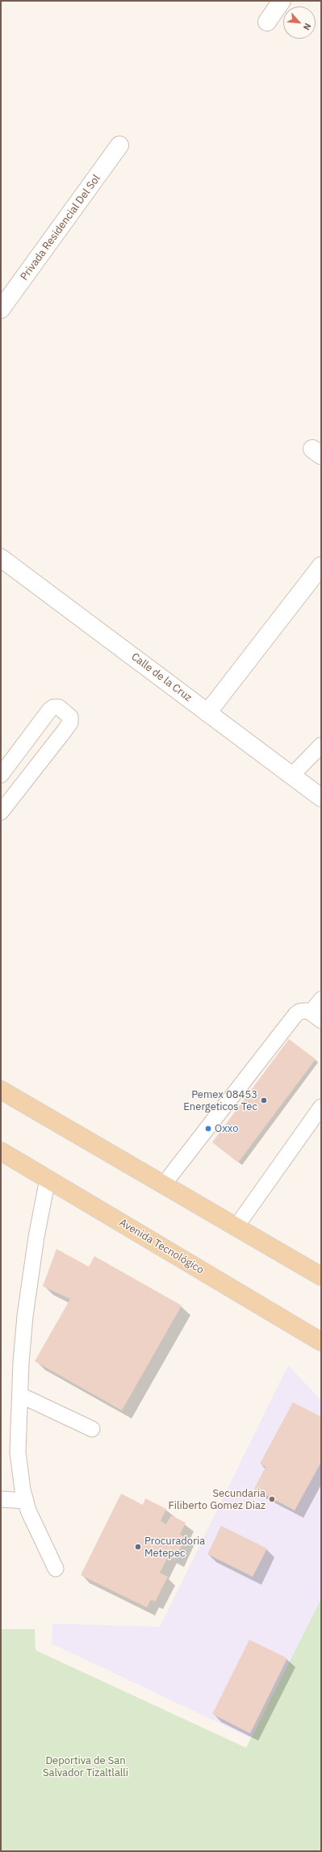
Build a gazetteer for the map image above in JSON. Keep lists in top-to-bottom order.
{
  "streets": {
    "main road": ["Avenida Tecnológico"],
    "street": ["Privada Residencial Del Sol", "Calle de la Cruz"]
  },
  "parks": ["Deportiva de San Salvador Tizaltlalli"],
  "places": [
    "Pemex 08453 Energeticos Tec",
    "Oxxo",
    "Secundaria Filiberto Gomez Diaz",
    "Procuradoria Metepec"
  ],
  "north": "bottom right"
}
